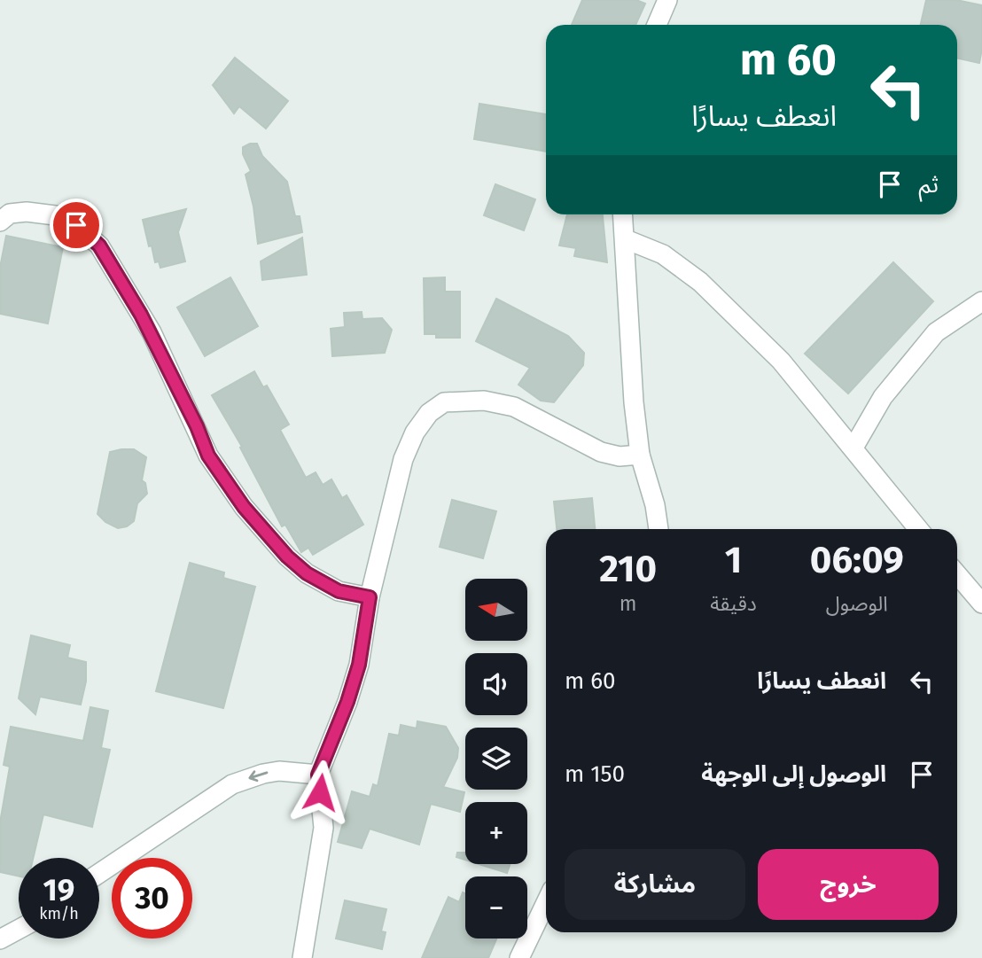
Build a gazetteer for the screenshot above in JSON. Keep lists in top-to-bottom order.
{
  "north": "left",
  "page": {
    "turn": ["60 m", "انعطف يسارًا"],
    "then": "ثم",
    "eta": [
      "06:09",
      "الوصول",
      "1",
      "دقيقة",
      "210",
      "m"
    ],
    "map_buttons": ["+", "−"],
    "list": [
      {
        "name": "انعطف يسارًا",
        "value": "60 m"
      },
      {
        "name": "الوصول إلى الوجهة",
        "value": "150 m"
      }
    ],
    "buttons": ["خروج", "مشاركة"],
    "speed": "19 km/h",
    "limit": "30"
  }
}
